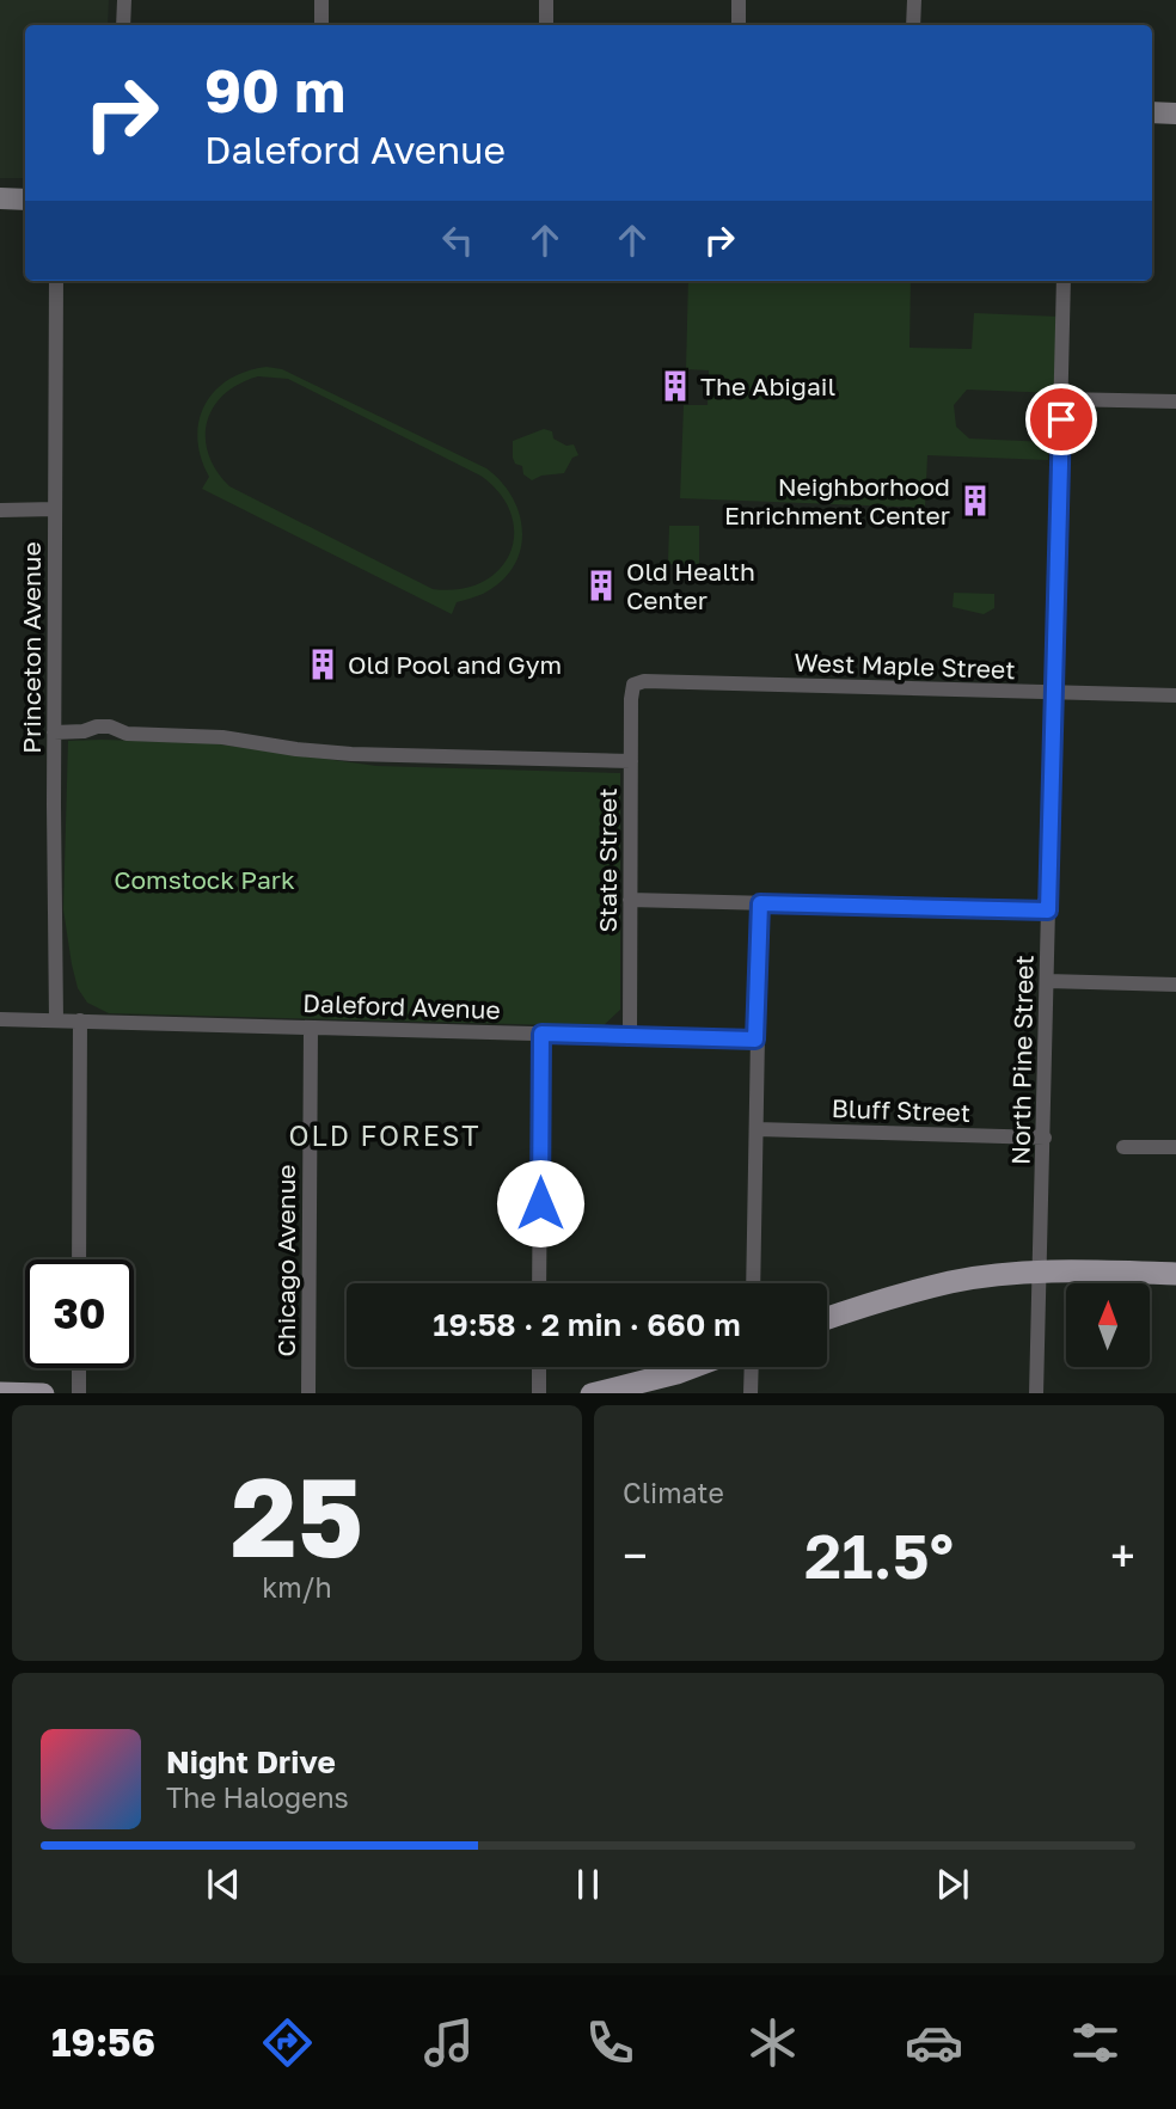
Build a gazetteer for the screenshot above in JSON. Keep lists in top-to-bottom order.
{
  "streets": {
    "street": [
      "Princeton Avenue",
      "West Maple Street",
      "State Street",
      "Daleford Avenue",
      "North Pine Street",
      "Bluff Street",
      "Chicago Avenue"
    ]
  },
  "crossings": [
    ["Princeton Avenue", "Daleford Avenue"],
    ["West Maple Street", "State Street"],
    ["West Maple Street", "North Pine Street"],
    ["State Street", "Daleford Avenue"],
    ["Daleford Avenue", "Chicago Avenue"],
    ["North Pine Street", "Bluff Street"]
  ],
  "districts": ["OLD FOREST"],
  "parks": ["Comstock Park"],
  "places": {
    "building": [
      "The Abigail",
      "Neighborhood Enrichment Center",
      "Old Health Center",
      "Old Pool and Gym"
    ]
  },
  "north": "top",
  "page": {
    "turn": ["90 m", "Daleford Avenue"],
    "limit": "30",
    "trip": "19:58 · 2 min · 660 m",
    "tile": [
      ["25", "km/h"],
      "Climate"
    ],
    "heat": ["−", "21.5°", "+"],
    "song": ["Night Drive", "The Halogens"],
    "tabs": "19:56"
  }
}
